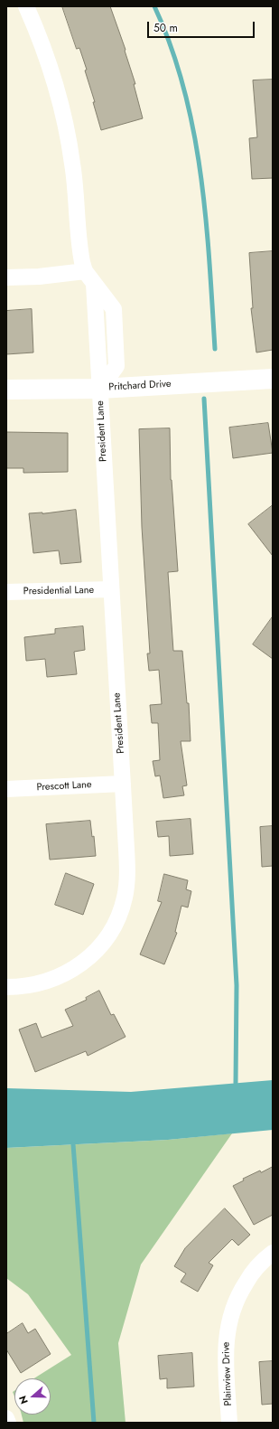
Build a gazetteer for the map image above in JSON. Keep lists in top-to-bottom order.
{
  "streets": {
    "street": [
      "Pritchard Drive",
      "President Lane",
      "Presidential Lane",
      "Prescott Lane",
      "Plainview Drive"
    ]
  },
  "crossings": [
    ["Pritchard Drive", "President Lane"],
    ["President Lane", "Presidential Lane"],
    ["President Lane", "Prescott Lane"]
  ],
  "scale_bar": "50 m",
  "north": "left"
}
